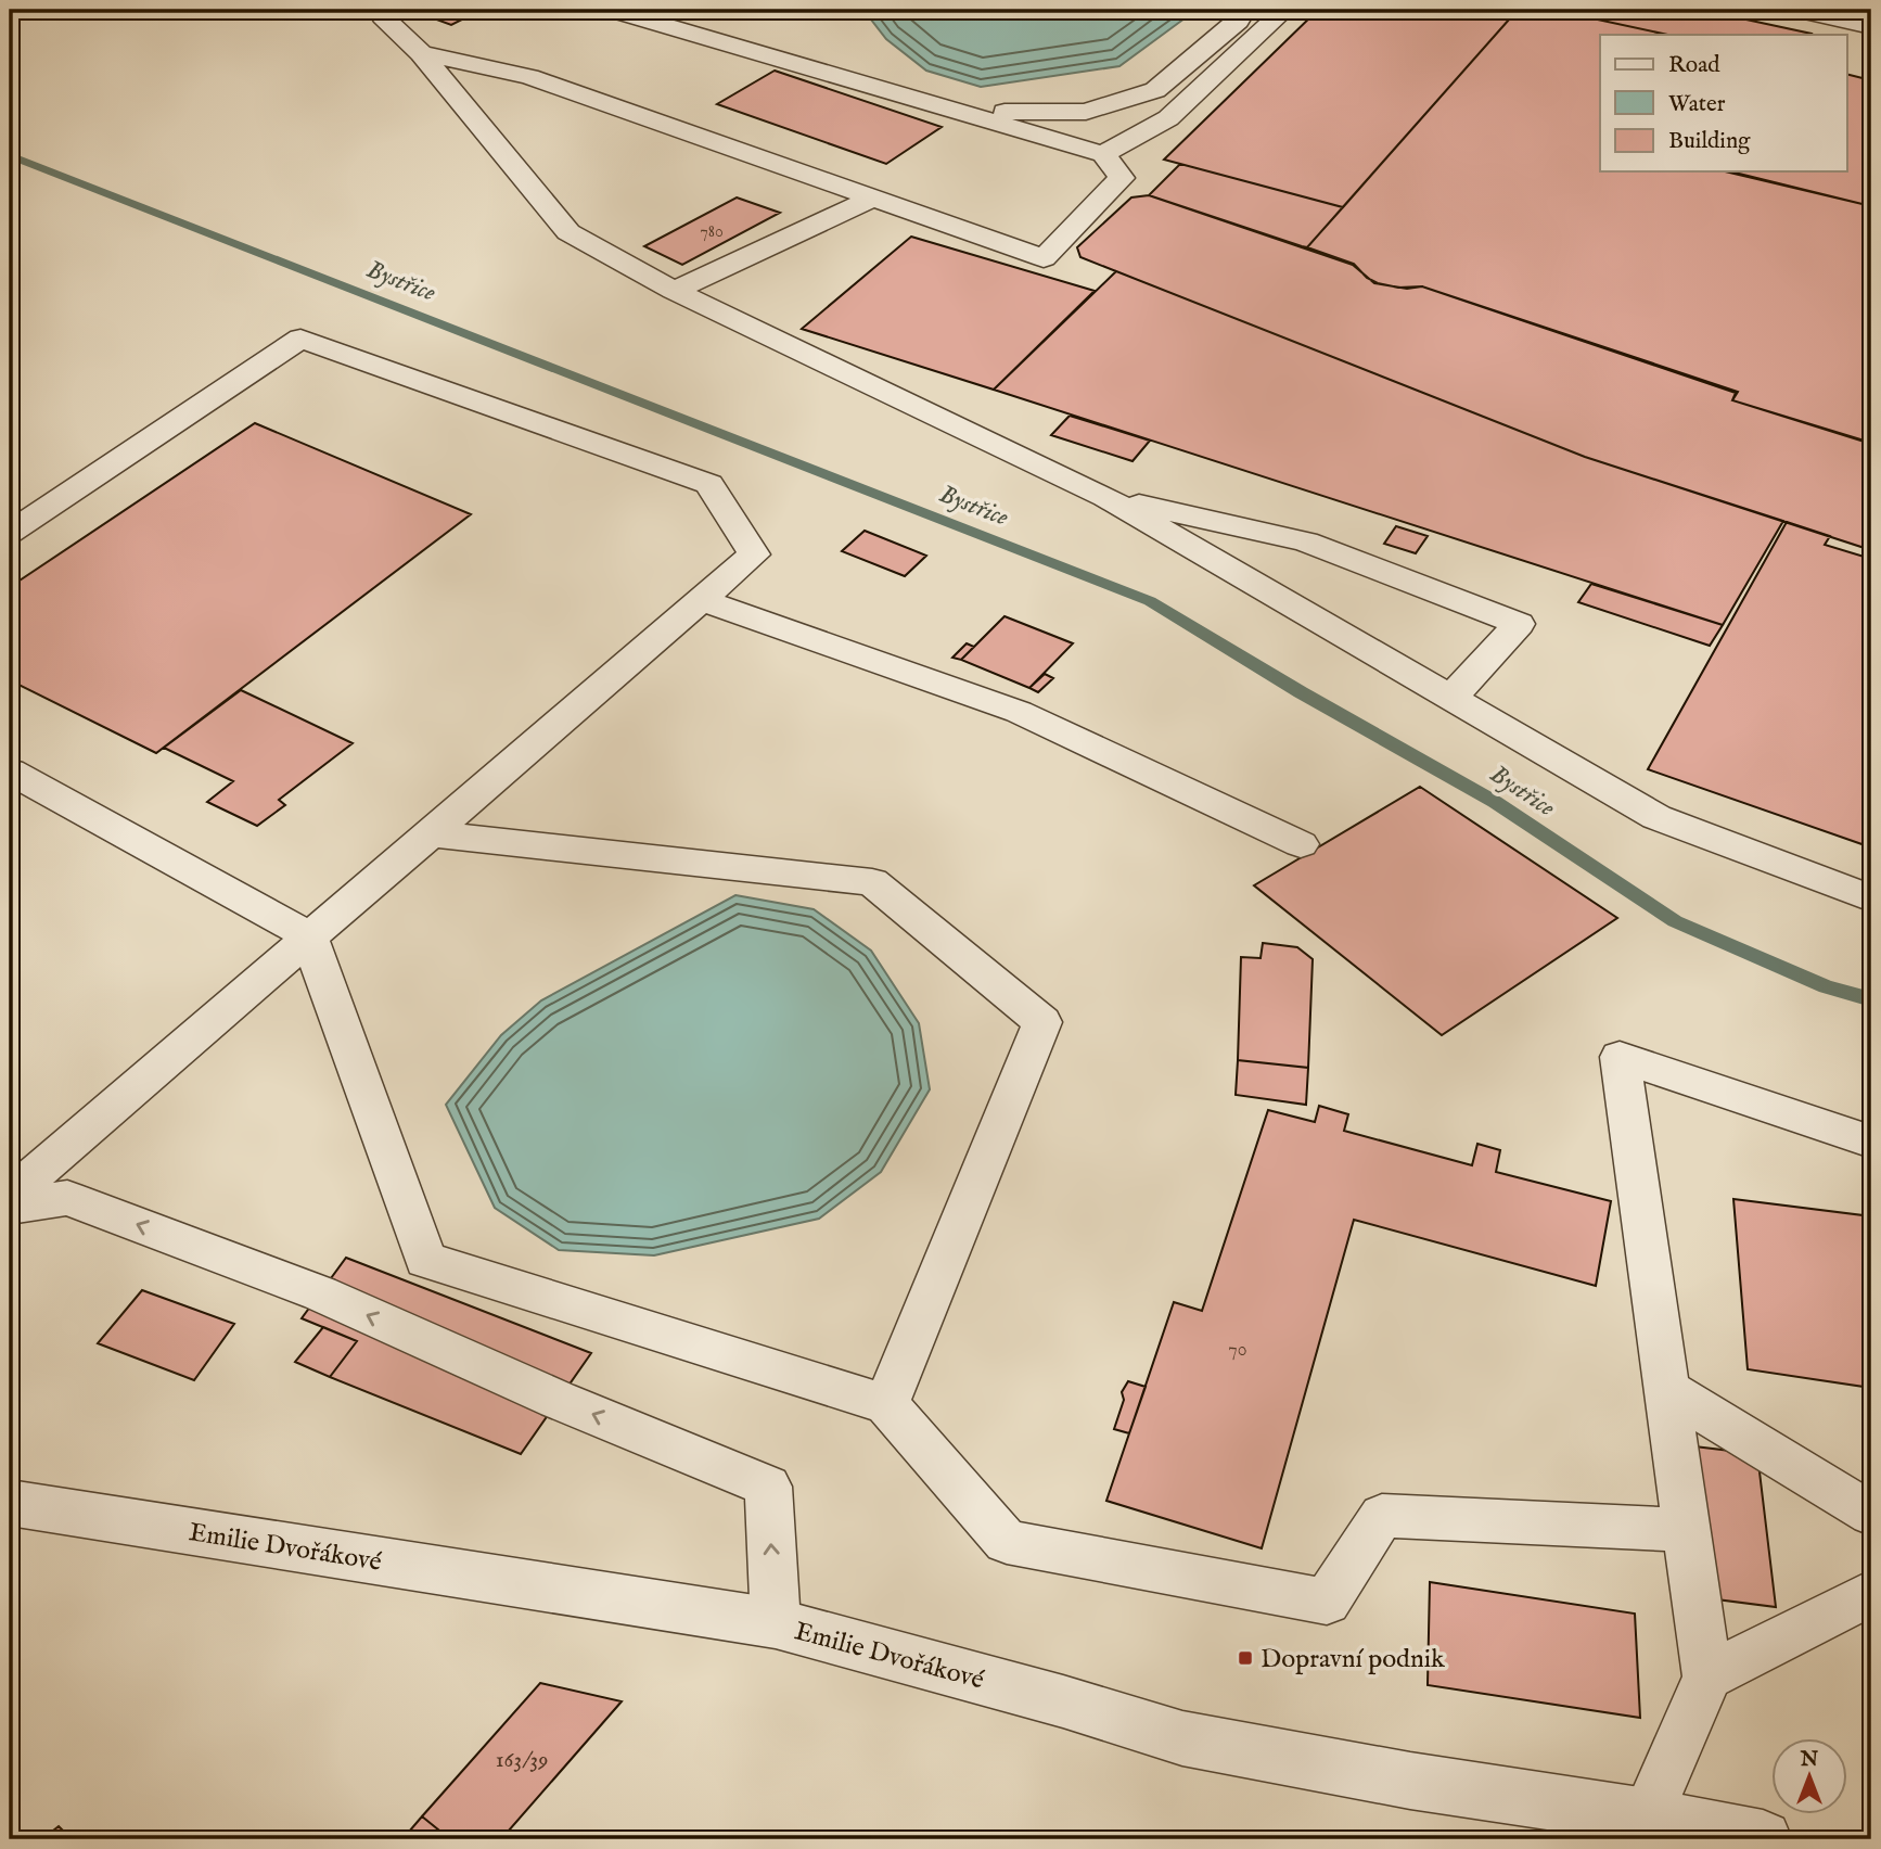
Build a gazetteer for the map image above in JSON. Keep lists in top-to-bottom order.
{
  "streets": {
    "street": ["Emilie Dvořákové"]
  },
  "water": ["Bystřice"],
  "places": {
    "transit": ["Dopravní podnik"]
  },
  "house_numbers": ["780", "70", "163/39"],
  "legend": ["Road", "Water", "Building"],
  "north": "top"
}
